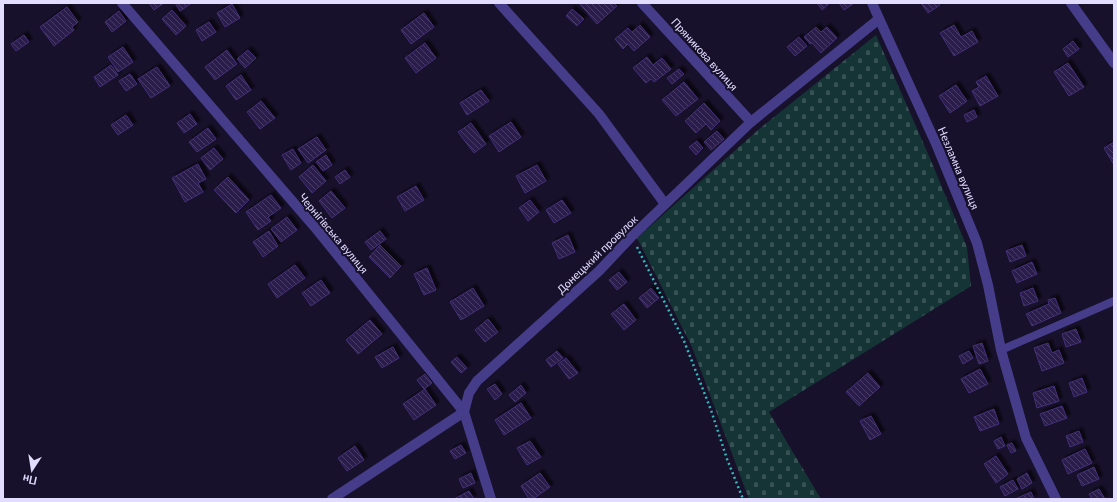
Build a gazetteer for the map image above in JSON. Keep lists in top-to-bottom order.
{
  "streets": {
    "street": [
      "Пряникова вулиця",
      "Незламна вулиця",
      "Чернігівська вулиця",
      "Донецький провулок"
    ]
  },
  "crossings": [
    ["Пряникова вулиця", "Донецький провулок"],
    ["Незламна вулиця", "Донецький провулок"],
    ["Чернігівська вулиця", "Донецький провулок"]
  ],
  "north": "bottom"
}
